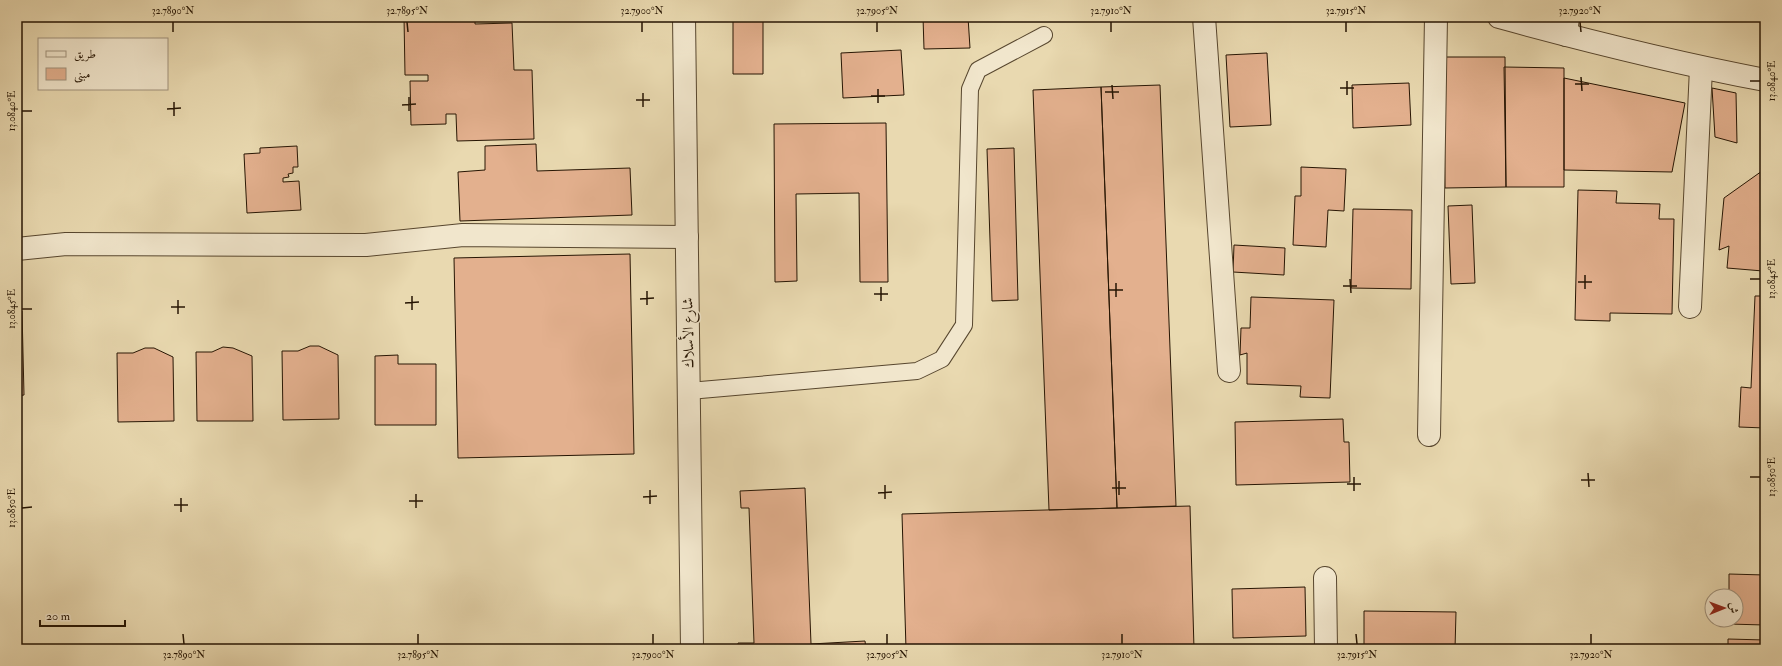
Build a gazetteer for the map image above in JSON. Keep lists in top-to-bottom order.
{
  "streets": {
    "street": ["شارع الأسلاك"]
  },
  "legend": ["طريق", "مبنى"],
  "scale_bar": "20 m",
  "north": "right",
  "coordinates": [
    "32.7890°N",
    "32.7895°N",
    "32.7900°N",
    "32.7905°N",
    "32.7910°N",
    "32.7915°N",
    "32.7920°N",
    "13.0840°E",
    "13.0845°E",
    "13.0850°E"
  ]
}
